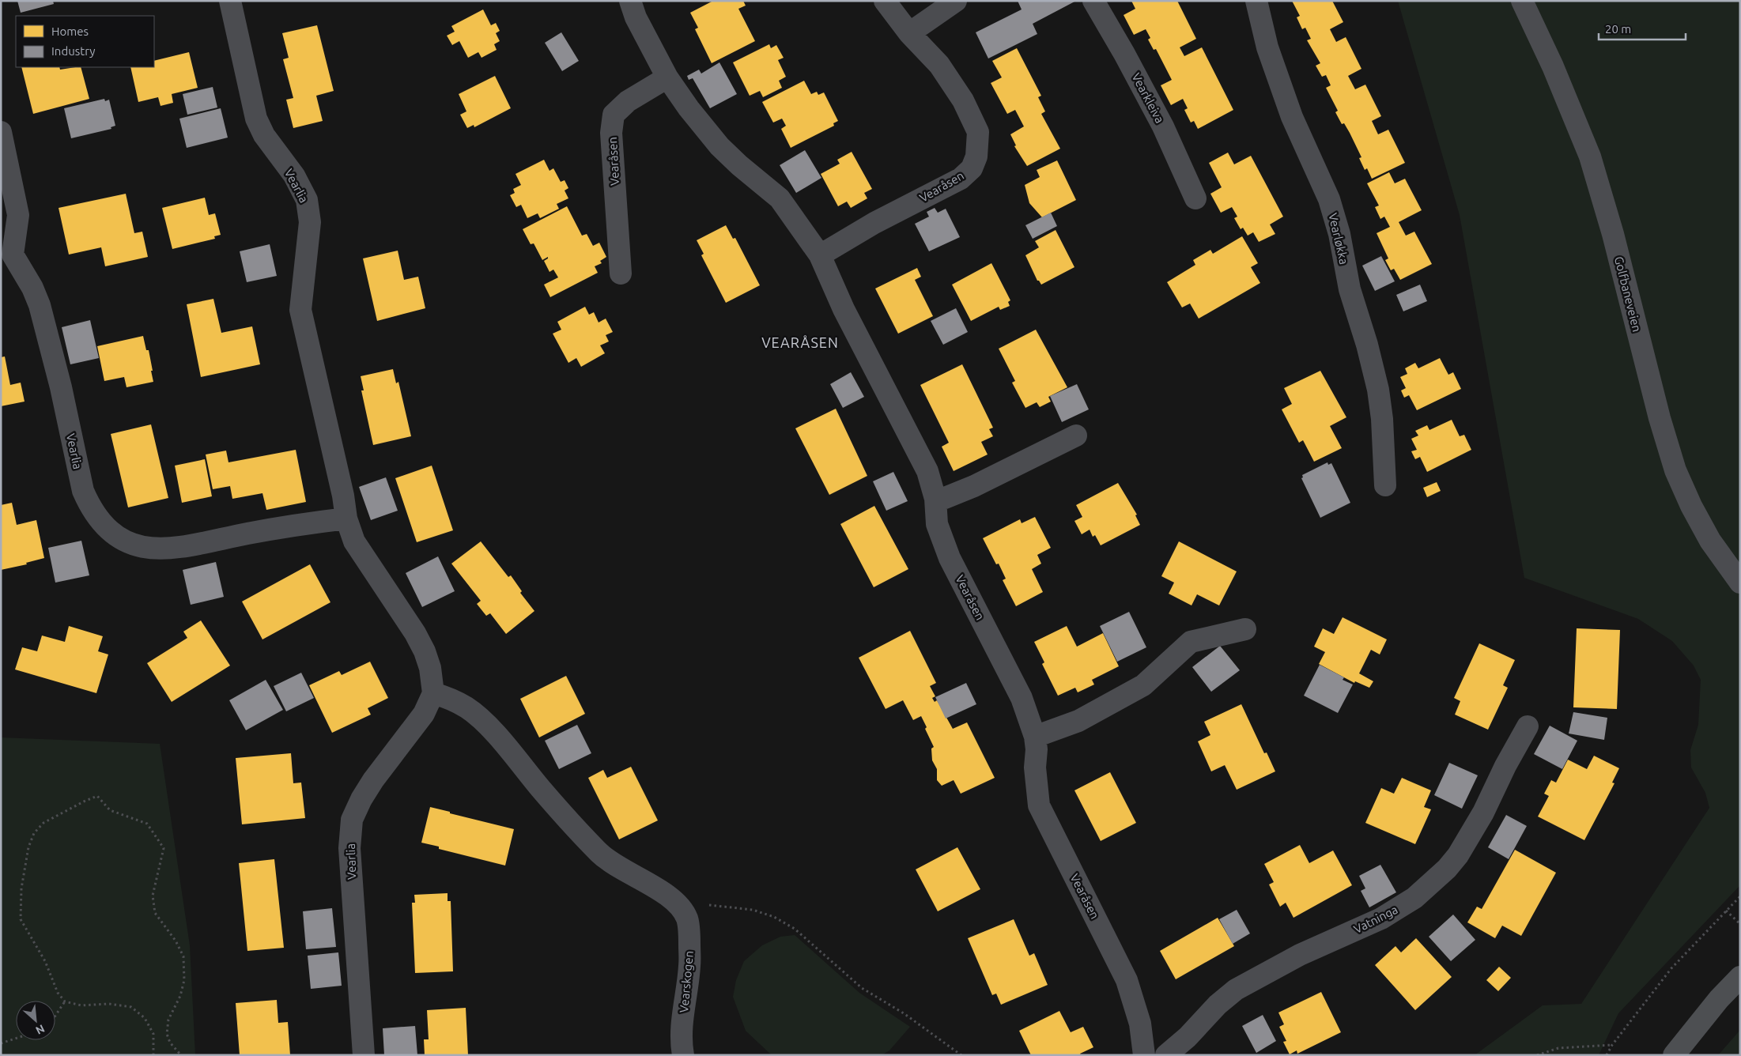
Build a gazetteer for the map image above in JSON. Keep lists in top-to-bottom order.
{
  "streets": {
    "street": [
      "Vearkleiva",
      "Vearåsen",
      "Vearlia",
      "Vearløkka",
      "Golfbaneveien",
      "Vatninga",
      "Vearskogen"
    ]
  },
  "districts": ["VEARÅSEN"],
  "legend": ["Homes", "Industry"],
  "scale_bar": "20 m",
  "north": "bottom right"
}
